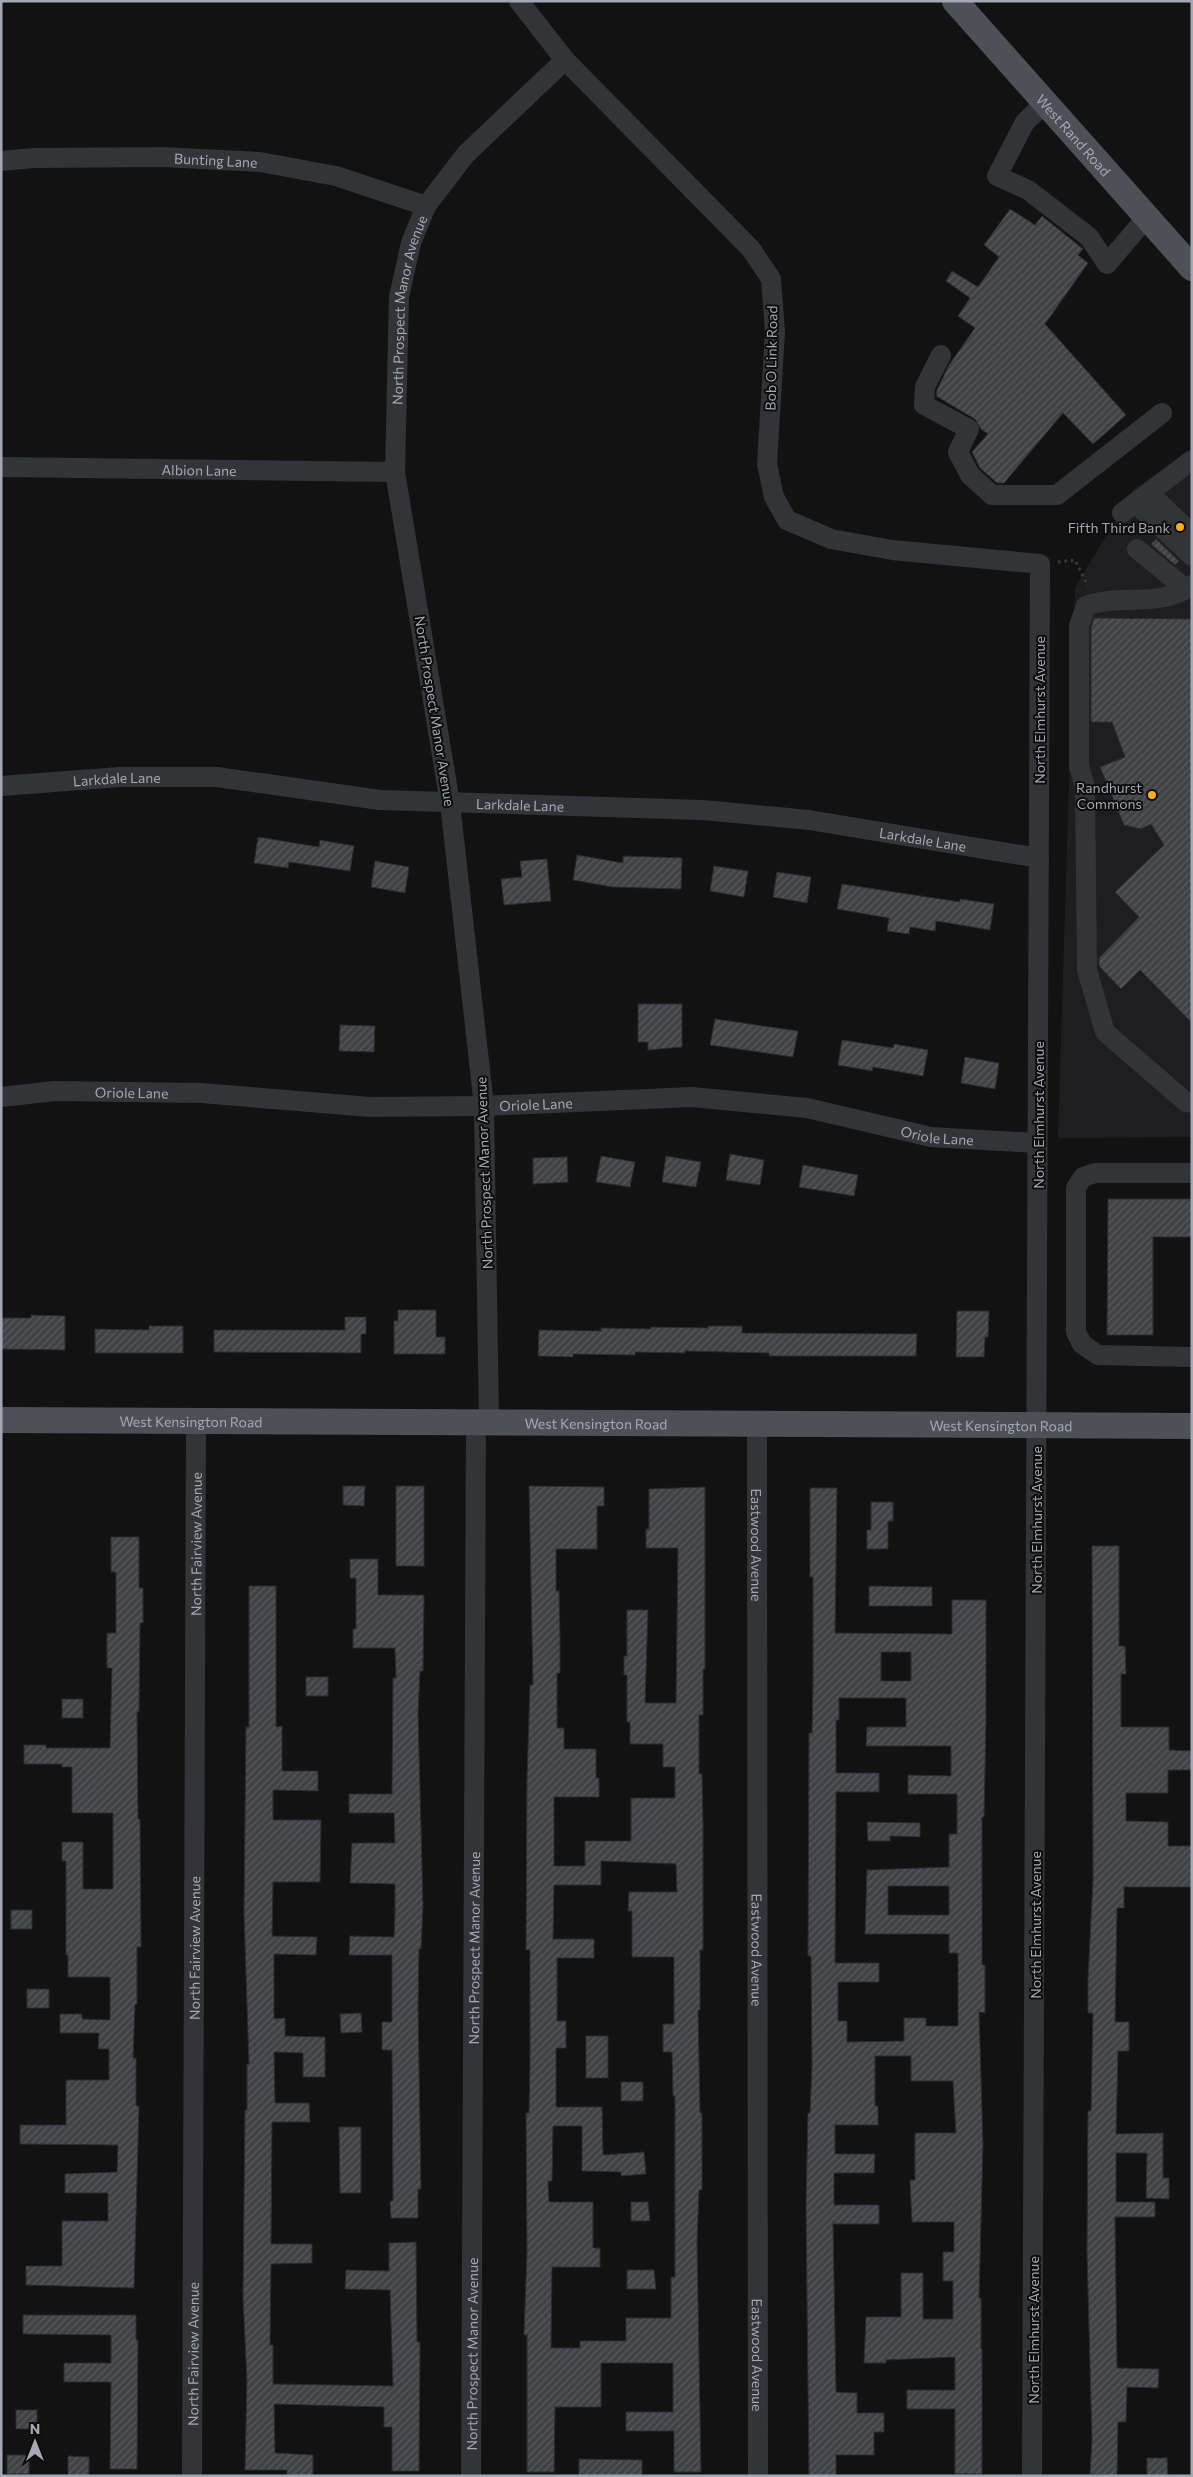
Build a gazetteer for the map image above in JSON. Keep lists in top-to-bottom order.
{
  "streets": {
    "main road": ["West Rand Road", "West Kensington Road"],
    "street": [
      "Bunting Lane",
      "North Prospect Manor Avenue",
      "Bob O Link Road",
      "Albion Lane",
      "North Elmhurst Avenue",
      "Larkdale Lane",
      "Oriole Lane",
      "North Fairview Avenue",
      "Eastwood Avenue"
    ]
  },
  "crossings": [
    ["Bunting Lane", "North Prospect Manor Avenue"],
    ["North Prospect Manor Avenue", "Bob O Link Road"],
    ["North Prospect Manor Avenue", "Albion Lane"],
    ["North Prospect Manor Avenue", "Larkdale Lane"],
    ["North Prospect Manor Avenue", "Oriole Lane"],
    ["North Prospect Manor Avenue", "West Kensington Road"],
    ["Bob O Link Road", "North Elmhurst Avenue"],
    ["North Elmhurst Avenue", "Larkdale Lane"],
    ["North Elmhurst Avenue", "Oriole Lane"],
    ["North Elmhurst Avenue", "West Kensington Road"],
    ["West Kensington Road", "North Fairview Avenue"],
    ["West Kensington Road", "Eastwood Avenue"]
  ],
  "places": ["Fifth Third Bank", "Randhurst Commons"],
  "north": "top"
}
